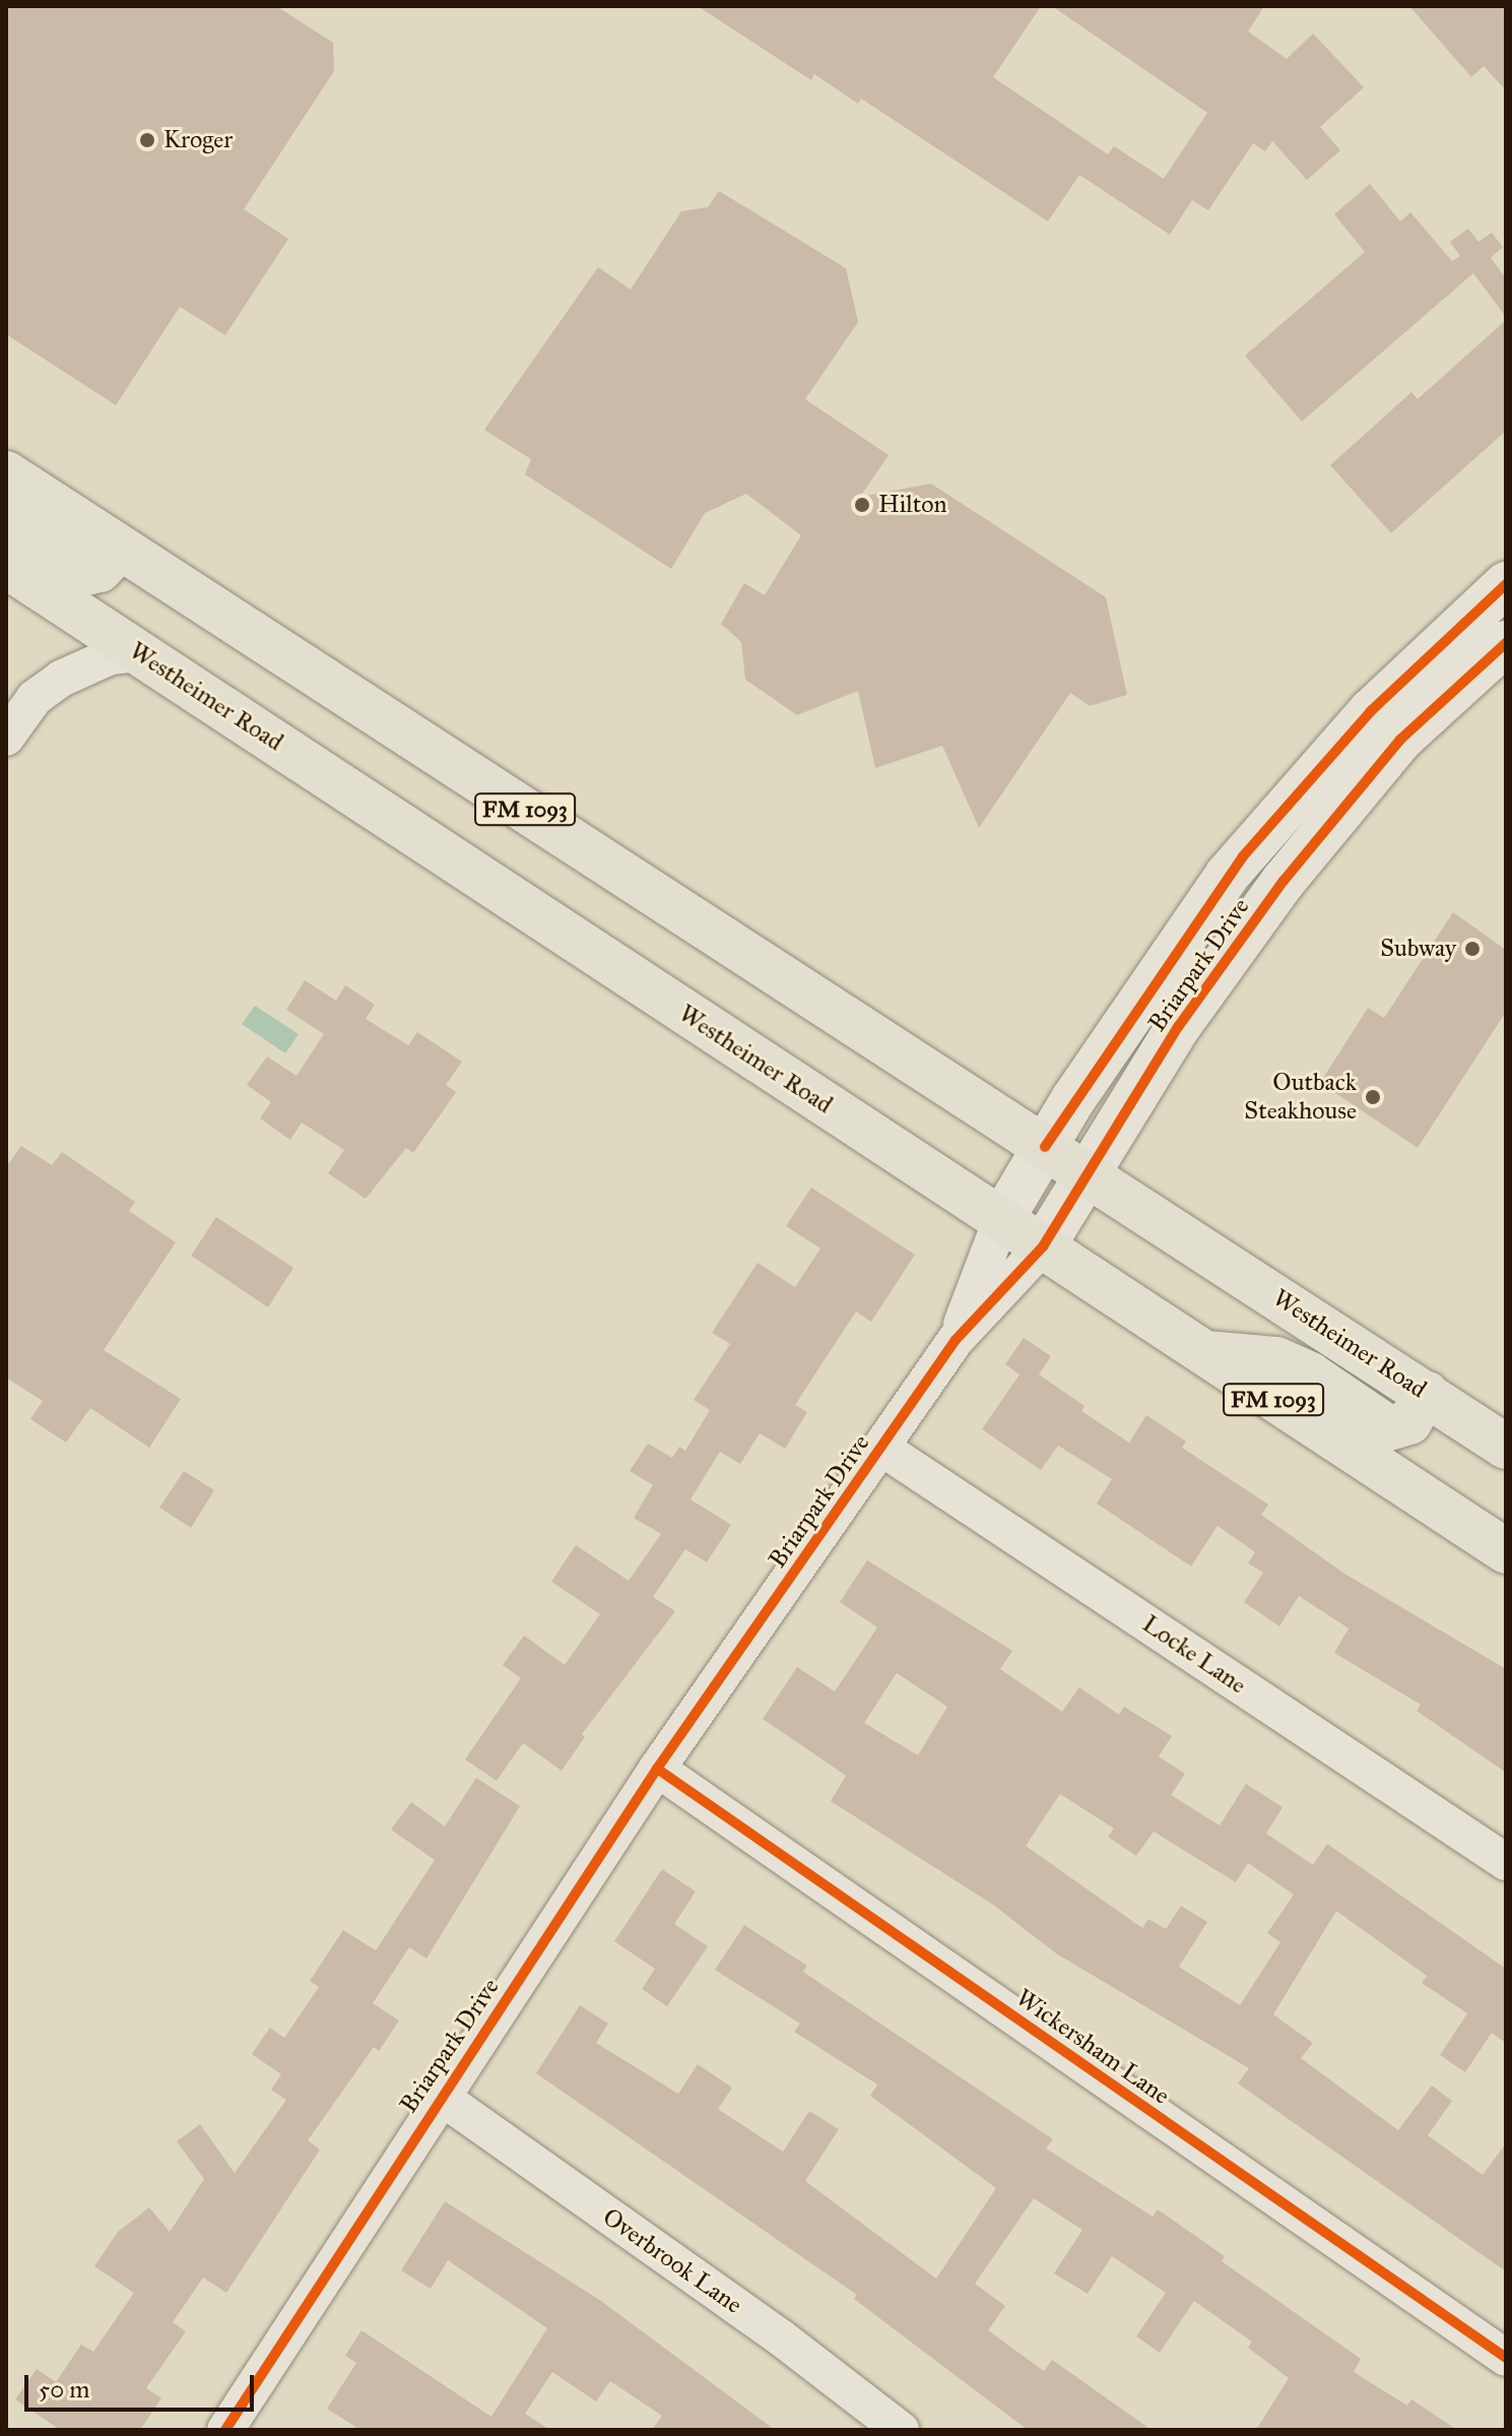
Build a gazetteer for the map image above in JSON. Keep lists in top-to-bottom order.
{
  "streets": {
    "main road": ["Westheimer Road", "FM 1093"],
    "street": [
      "Briarpark Drive",
      "Locke Lane",
      "Wickersham Lane",
      "Overbrook Lane"
    ]
  },
  "crossings": [
    ["Westheimer Road", "Briarpark Drive"],
    ["Briarpark Drive", "Locke Lane"],
    ["Briarpark Drive", "Wickersham Lane"],
    ["Briarpark Drive", "Overbrook Lane"]
  ],
  "places": [
    "Kroger",
    "Hilton",
    "Subway",
    "Outback Steakhouse"
  ],
  "scale_bar": "50 m"
}
